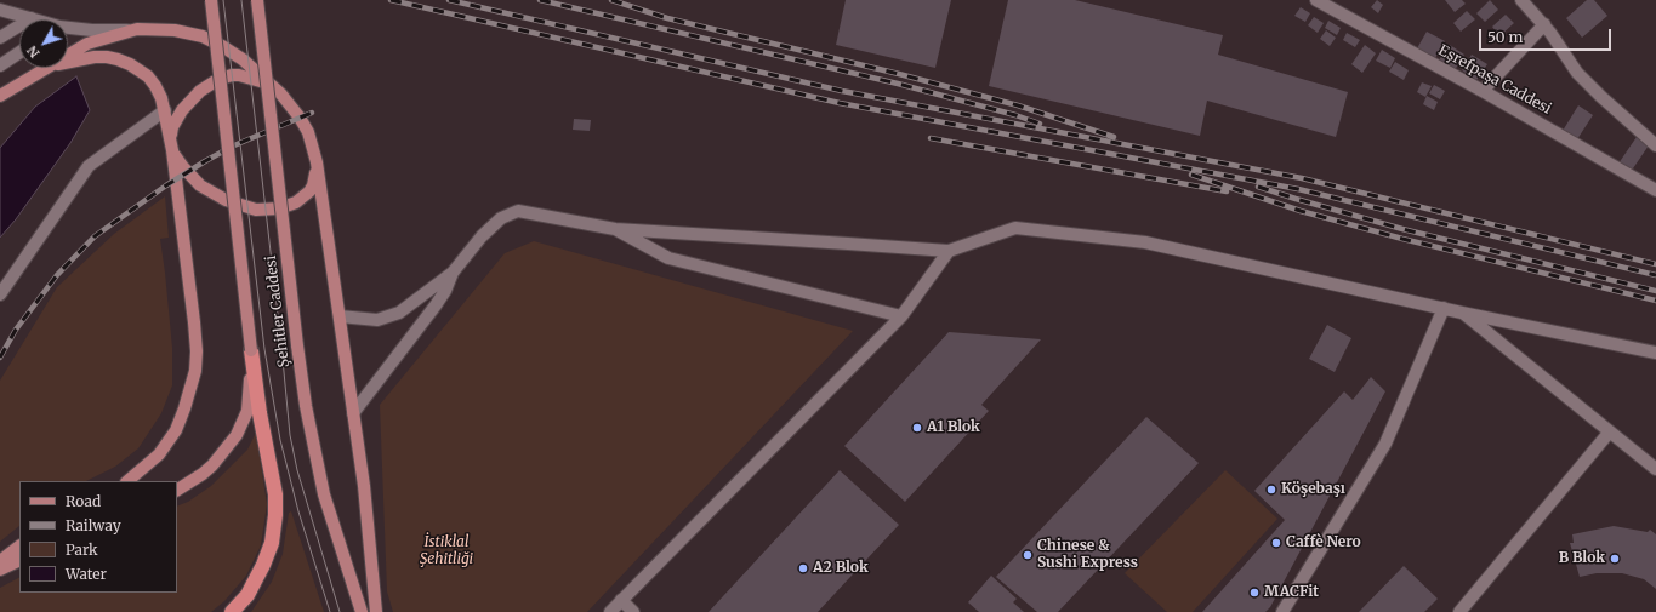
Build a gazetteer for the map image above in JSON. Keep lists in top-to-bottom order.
{
  "streets": {
    "main road": ["Şehitler Caddesi"],
    "street": ["Eşrefpaşa Caddesi"]
  },
  "parks": ["İstiklal Şehitliği"],
  "places": [
    "A1 Blok",
    "Köşebaşı",
    "Caffè Nero",
    "Chinese & Sushi Express",
    "B Blok",
    "A2 Blok",
    "MACFit"
  ],
  "legend": [
    "Road",
    "Railway",
    "Park",
    "Water"
  ],
  "scale_bar": "50 m",
  "north": "bottom left"
}
